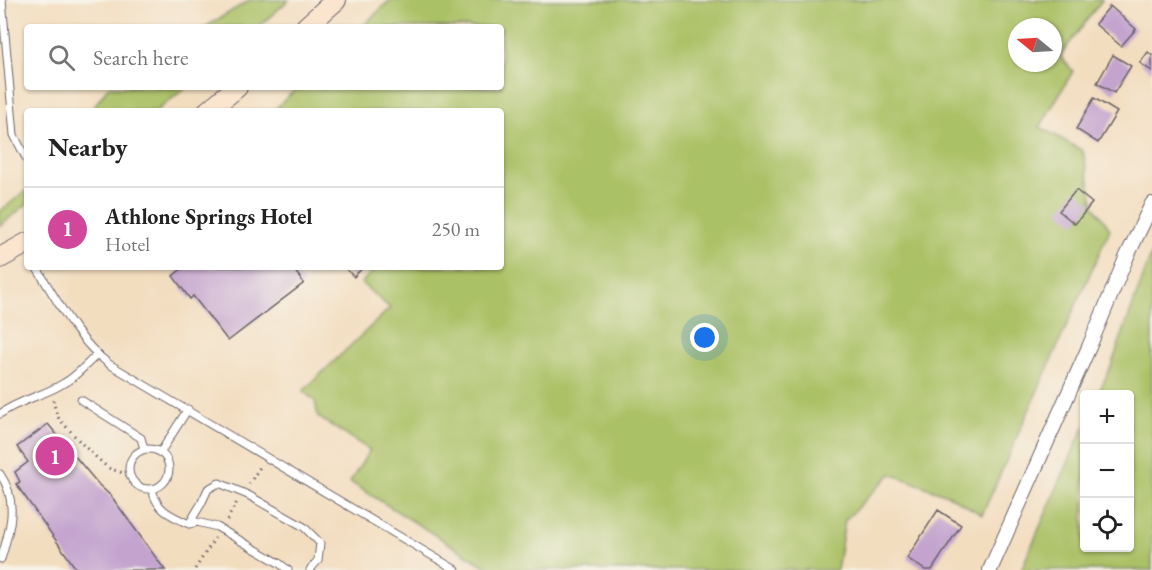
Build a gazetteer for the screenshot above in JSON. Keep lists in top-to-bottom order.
{
  "north": "left",
  "page": {
    "search": "Search here",
    "heading": "Nearby",
    "list": [
      {
        "mark": "1",
        "name": "Athlone Springs Hotel",
        "note": "Hotel",
        "value": "250 m"
      }
    ],
    "map_buttons": ["+", "−"],
    "pins": "1"
  }
}
